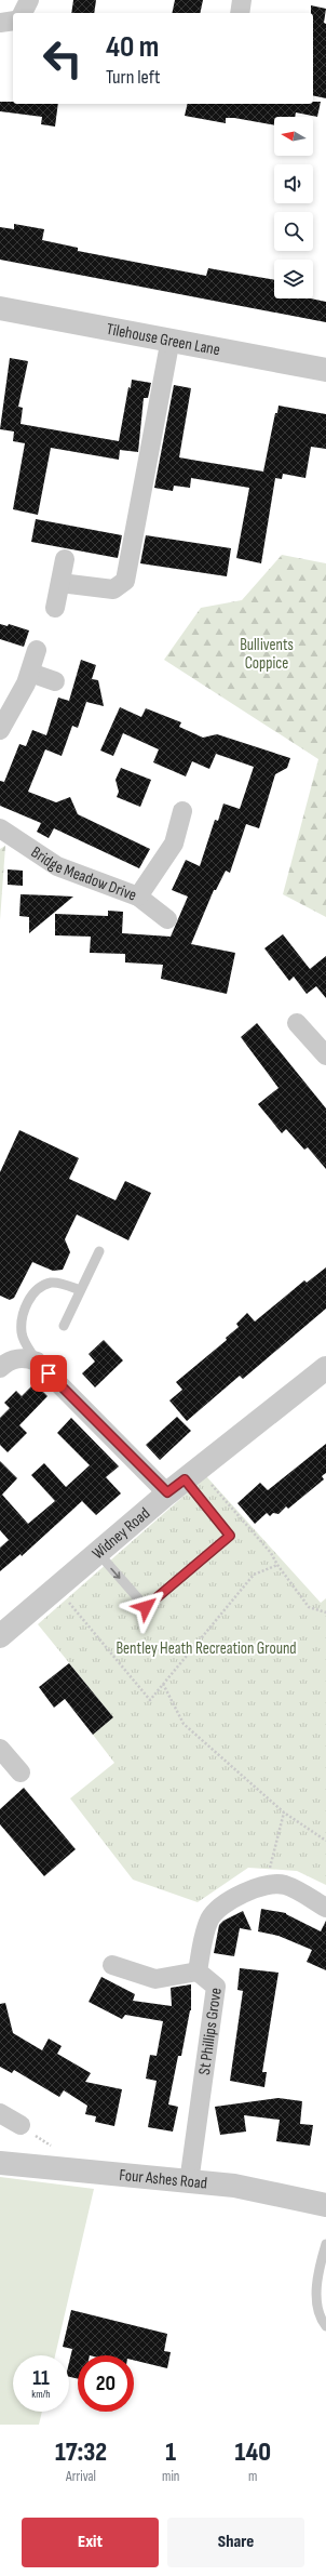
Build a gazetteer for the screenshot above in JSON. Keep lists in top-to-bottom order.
{
  "streets": {
    "street": [
      "Tilehouse Green Lane",
      "Bridge Meadow Drive",
      "Widney Road",
      "St Phillips Grove",
      "Four Ashes Road"
    ]
  },
  "crossings": [
    ["St Phillips Grove", "Four Ashes Road"]
  ],
  "parks": ["Bullivents Coppice", "Bentley Heath Recreation Ground"],
  "north": "left",
  "page": {
    "turn": ["40 m", "Turn left"],
    "speed": "11 km/h",
    "limit": "20",
    "eta": [
      "17:32",
      "Arrival",
      "1",
      "min",
      "140",
      "m"
    ],
    "buttons": ["Exit", "Share"]
  }
}
